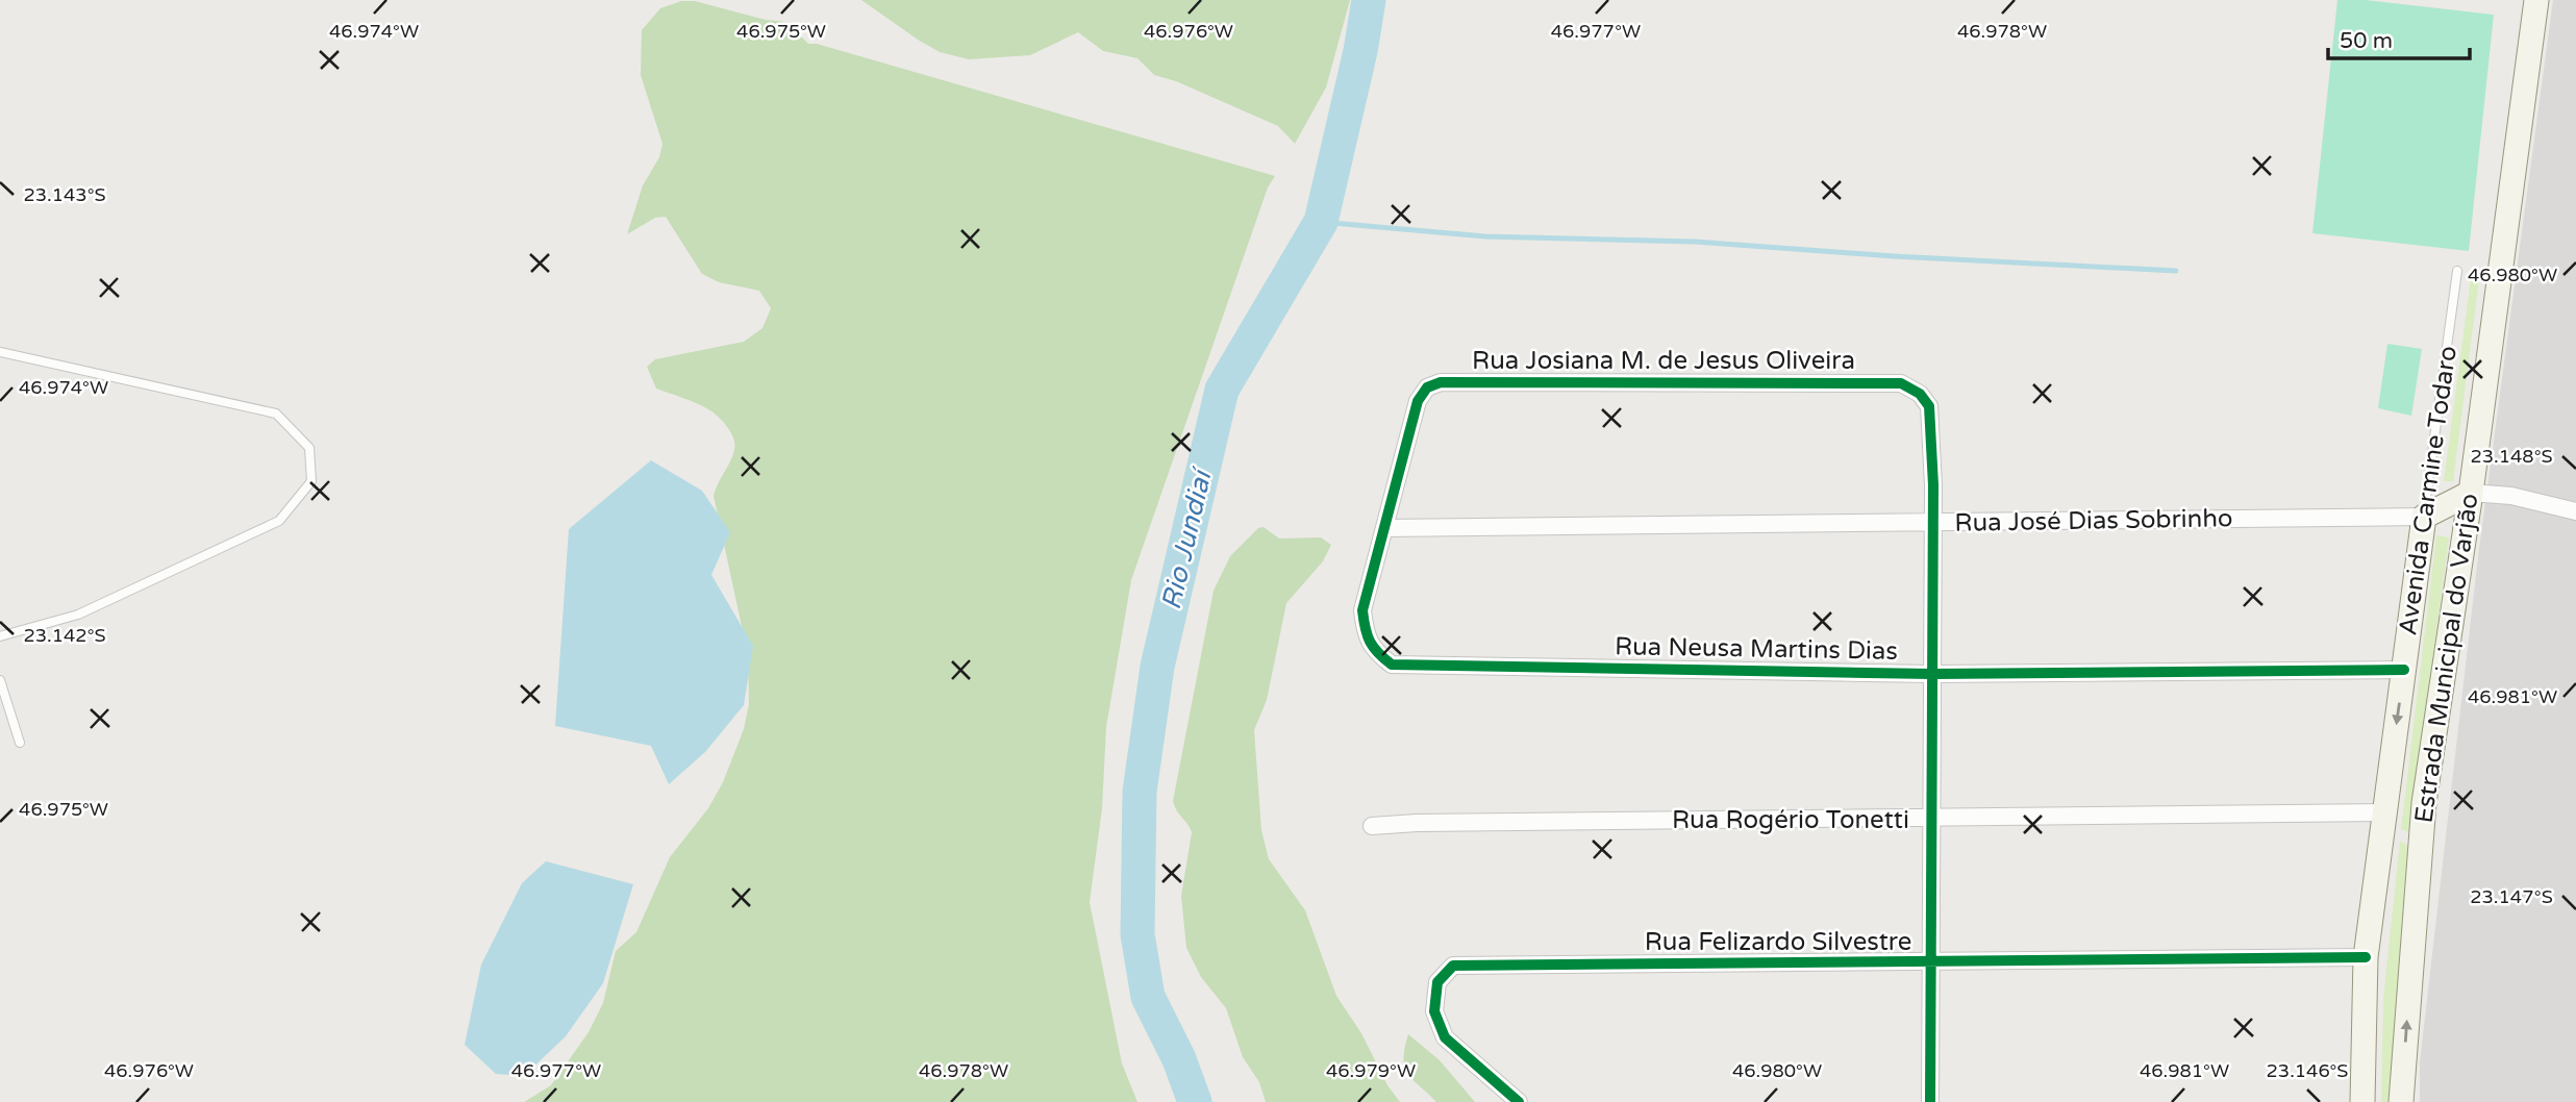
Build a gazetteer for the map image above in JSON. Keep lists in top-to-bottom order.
{
  "streets": {
    "main road": ["Avenida Carmine Todaro", "Rua José Dias Sobrinho", "Estrada Municipal do Varjão"],
    "street": [
      "Rua Josiana M. de Jesus Oliveira",
      "Rua Neusa Martins Dias",
      "Rua Rogério Tonetti",
      "Rua Felizardo Silvestre"
    ]
  },
  "crossings": [
    ["Rua Josiana M. de Jesus Oliveira", "Rua José Dias Sobrinho"],
    ["Rua Josiana M. de Jesus Oliveira", "Rua Neusa Martins Dias"],
    ["Avenida Carmine Todaro", "Rua José Dias Sobrinho"],
    ["Avenida Carmine Todaro", "Rua Neusa Martins Dias"],
    ["Avenida Carmine Todaro", "Rua Rogério Tonetti"],
    ["Avenida Carmine Todaro", "Rua Felizardo Silvestre"],
    ["Rua José Dias Sobrinho", "Rua Neusa Martins Dias"],
    ["Rua José Dias Sobrinho", "Estrada Municipal do Varjão"]
  ],
  "one_way": ["Estrada Municipal do Varjão"],
  "water": ["Rio Jundiaí"],
  "scale_bar": "50 m",
  "coordinates": [
    "46.974°W",
    "46.975°W",
    "46.976°W",
    "46.977°W",
    "46.978°W",
    "23.143°S",
    "46.980°W",
    "23.148°S",
    "23.142°S",
    "46.981°W",
    "23.147°S",
    "46.979°W",
    "23.146°S"
  ]
}
